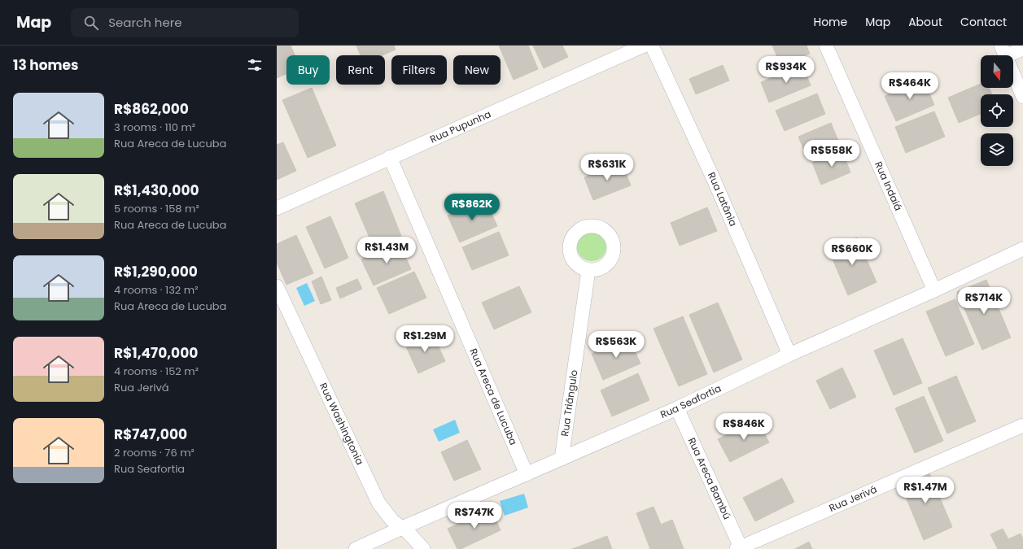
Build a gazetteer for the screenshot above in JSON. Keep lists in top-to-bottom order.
{
  "streets": {
    "street": [
      "Rua Pupunha",
      "Rua Indaiá",
      "Rua Latânia",
      "Rua Areca de Lucuba",
      "Rua Seafortia",
      "Rua Triângulo",
      "Rua Washingtonia",
      "Rua Areca Bambú",
      "Rua Jerivá"
    ]
  },
  "crossings": [
    ["Rua Pupunha", "Rua Areca de Lucuba"],
    ["Rua Indaiá", "Rua Seafortia"],
    ["Rua Latânia", "Rua Seafortia"],
    ["Rua Areca de Lucuba", "Rua Seafortia"],
    ["Rua Seafortia", "Rua Triângulo"],
    ["Rua Seafortia", "Rua Washingtonia"],
    ["Rua Seafortia", "Rua Areca Bambú"],
    ["Rua Areca Bambú", "Rua Jerivá"]
  ],
  "north": "bottom",
  "page": {
    "header": "Map",
    "search": "Search here",
    "nav": [
      "Home",
      "Map",
      "About",
      "Contact"
    ],
    "heading": "13 homes",
    "chip": [
      "Buy",
      "Rent",
      "Filters",
      "New"
    ],
    "price": [
      "R$934K",
      "R$464K",
      "R$558K",
      "R$631K",
      "R$862K",
      "R$1.43M",
      "R$660K",
      "R$714K",
      "R$1.29M",
      "R$563K",
      "R$846K",
      "R$1.47M",
      "R$747K"
    ],
    "list": [
      {
        "name": "R$862,000",
        "note": "3 rooms · 110 m² · Rua Areca de Lucuba"
      },
      {
        "name": "R$1,430,000",
        "note": "5 rooms · 158 m² · Rua Areca de Lucuba"
      },
      {
        "name": "R$1,290,000",
        "note": "4 rooms · 132 m² · Rua Areca de Lucuba"
      },
      {
        "name": "R$1,470,000",
        "note": "4 rooms · 152 m² · Rua Jerivá"
      },
      {
        "name": "R$747,000",
        "note": "2 rooms · 76 m² · Rua Seafortia"
      }
    ]
  }
}
